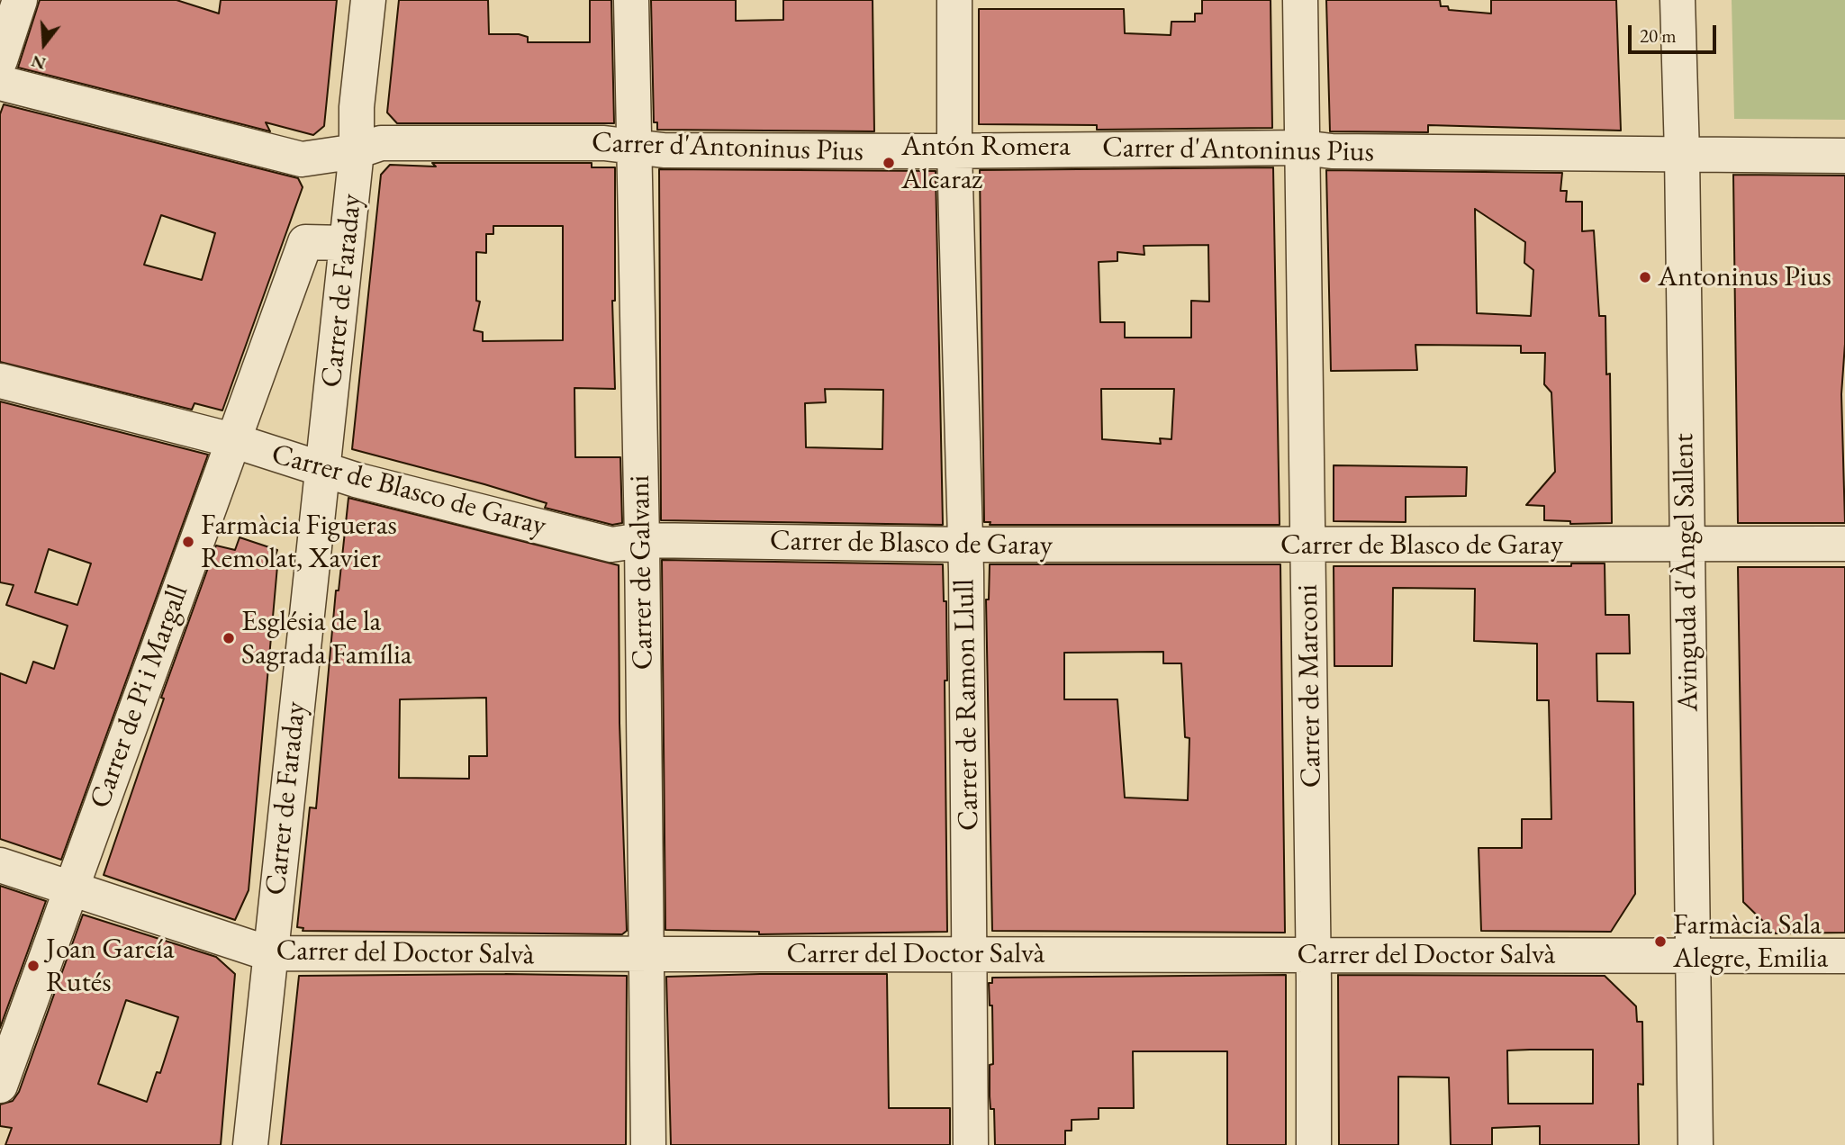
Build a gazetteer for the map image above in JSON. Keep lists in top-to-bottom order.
{
  "streets": {
    "street": [
      "Carrer d'Antoninus Pius",
      "Carrer de Faraday",
      "Carrer de Blasco de Garay",
      "Carrer de Galvani",
      "Avinguda d'Àngel Sallent",
      "Carrer de Marconi",
      "Carrer de Pi i Margall",
      "Carrer de Ramon Llull",
      "Carrer del Doctor Salvà"
    ]
  },
  "crossings": [
    ["Carrer d'Antoninus Pius", "Carrer de Faraday"],
    ["Carrer d'Antoninus Pius", "Carrer de Galvani"],
    ["Carrer d'Antoninus Pius", "Avinguda d'Àngel Sallent"],
    ["Carrer d'Antoninus Pius", "Carrer de Marconi"],
    ["Carrer d'Antoninus Pius", "Carrer de Ramon Llull"],
    ["Carrer de Faraday", "Carrer de Blasco de Garay"],
    ["Carrer de Faraday", "Carrer de Pi i Margall"],
    ["Carrer de Faraday", "Carrer del Doctor Salvà"],
    ["Carrer de Blasco de Garay", "Carrer de Galvani"],
    ["Carrer de Blasco de Garay", "Avinguda d'Àngel Sallent"],
    ["Carrer de Blasco de Garay", "Carrer de Marconi"],
    ["Carrer de Blasco de Garay", "Carrer de Pi i Margall"],
    ["Carrer de Blasco de Garay", "Carrer de Ramon Llull"],
    ["Carrer de Galvani", "Carrer del Doctor Salvà"],
    ["Avinguda d'Àngel Sallent", "Carrer del Doctor Salvà"],
    ["Carrer de Marconi", "Carrer del Doctor Salvà"],
    ["Carrer de Pi i Margall", "Carrer del Doctor Salvà"],
    ["Carrer de Ramon Llull", "Carrer del Doctor Salvà"]
  ],
  "places": [
    "Antón Romera Alcaraz",
    "Antoninus Pius",
    "Farmàcia Figueras Remolat, Xavier",
    "Església de la Sagrada Família",
    "Farmàcia Sala Alegre, Emilia",
    "Joan García Rutés"
  ],
  "scale_bar": "20 m",
  "north": "bottom"
}
